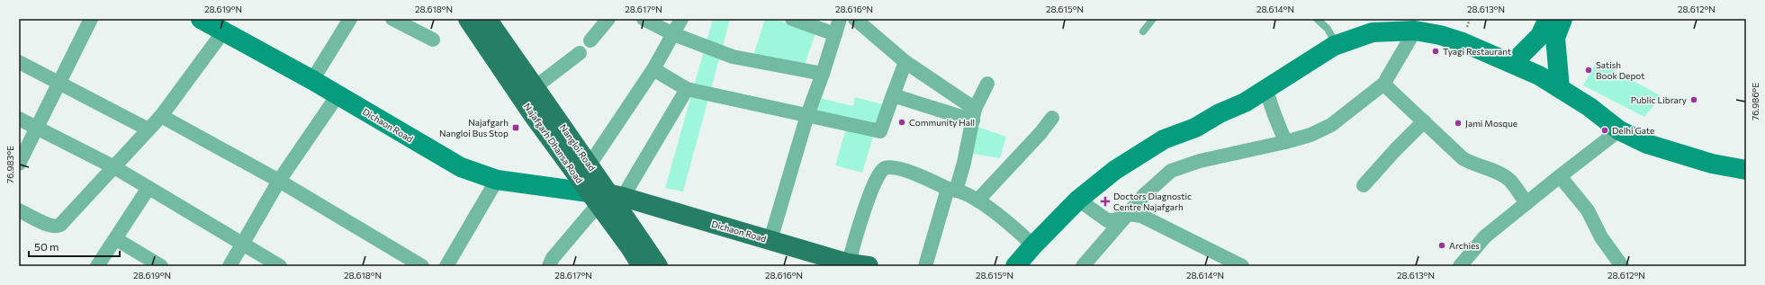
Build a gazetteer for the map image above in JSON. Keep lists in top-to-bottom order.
{
  "streets": {
    "main road": ["Dichaon Road", "Najafgarh Dhansa Road", "Nangloi Road"]
  },
  "crossings": [
    ["Dichaon Road", "Najafgarh Dhansa Road"],
    ["Dichaon Road", "Nangloi Road"],
    ["Najafgarh Dhansa Road", "Nangloi Road"]
  ],
  "places": {
    "other": [
      "Tyagi Restaurant",
      "Satish Book Depot",
      "Public Library",
      "Community Hall",
      "Jami Mosque",
      "Delhi Gate",
      "Archies"
    ],
    "transit": ["Najafgarh Nangloi Bus Stop"],
    "health": ["Doctors Diagnostic Centre Najafgarh"]
  },
  "scale_bar": "50 m",
  "coordinates": [
    "28.619°N",
    "28.618°N",
    "28.617°N",
    "28.616°N",
    "28.615°N",
    "28.614°N",
    "28.613°N",
    "28.612°N",
    "76.986°E",
    "76.983°E"
  ]
}
